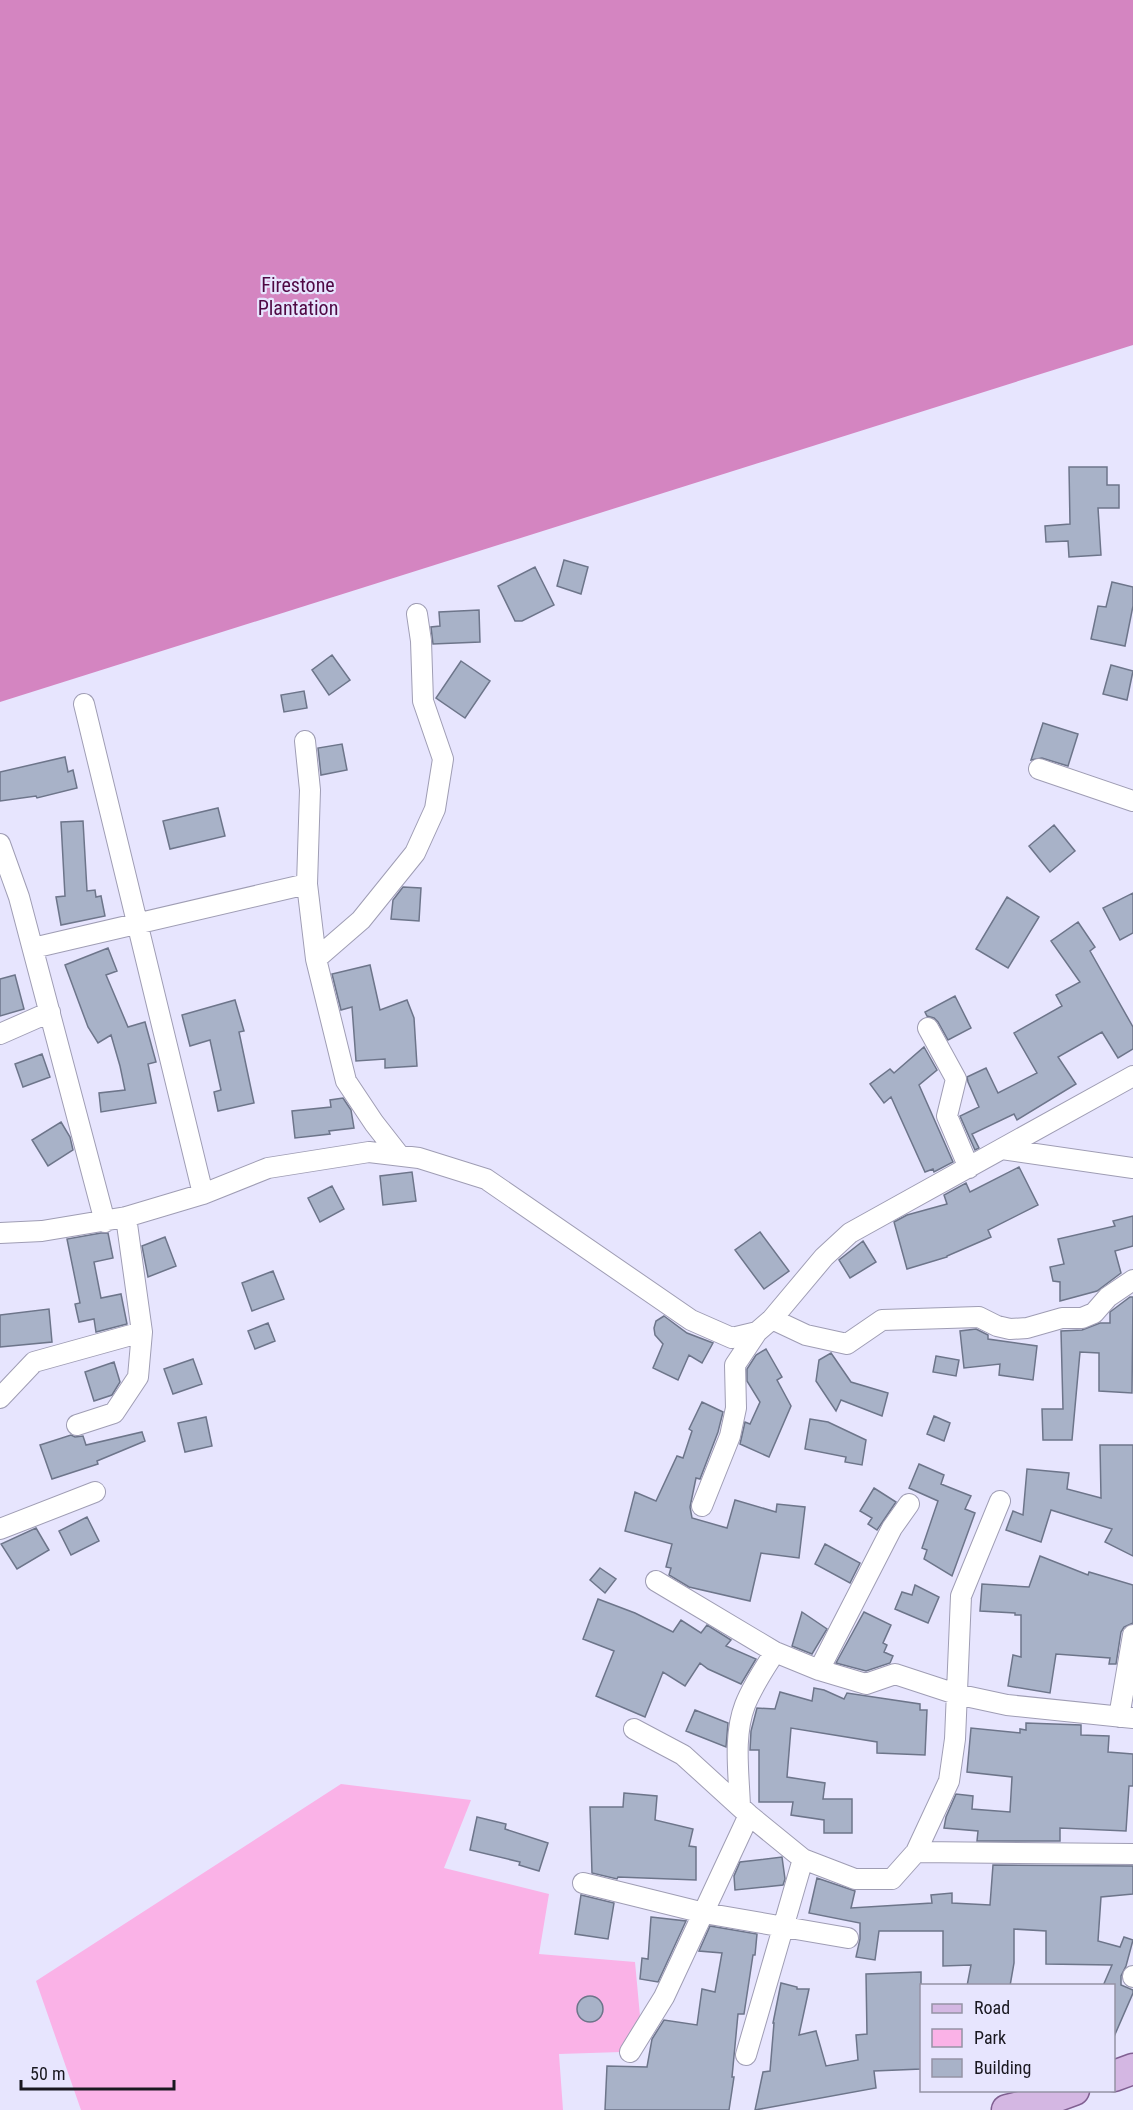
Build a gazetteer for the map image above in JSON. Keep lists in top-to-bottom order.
{
  "parks": ["Firestone Plantation"],
  "legend": ["Road", "Park", "Building"],
  "scale_bar": "50 m"
}
